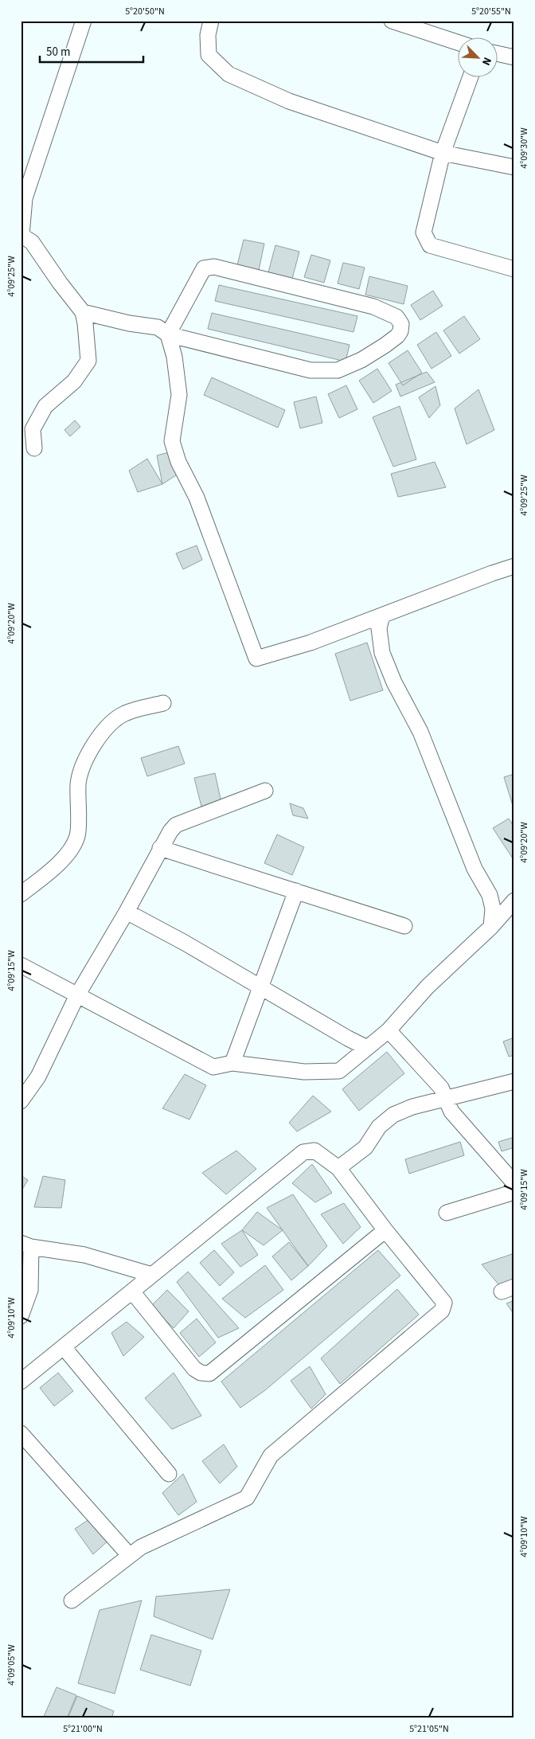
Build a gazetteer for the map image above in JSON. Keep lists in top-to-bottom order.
{
  "scale_bar": "50 m",
  "north": "bottom right",
  "coordinates": [
    "5°20'50\"N",
    "5°20'55\"N",
    "4°09'30\"W",
    "4°09'25\"W",
    "4°09'20\"W",
    "4°09'15\"W",
    "4°09'10\"W",
    "4°09'05\"W",
    "5°21'00\"N",
    "5°21'05\"N"
  ]
}
